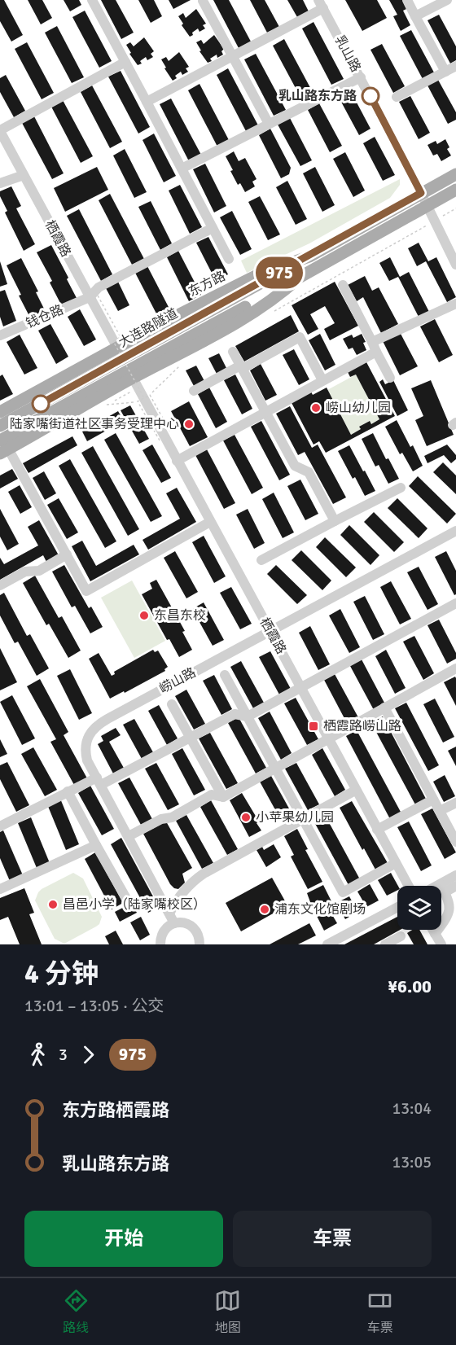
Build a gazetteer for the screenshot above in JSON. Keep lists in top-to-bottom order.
{
  "streets": {
    "main road": ["东方路", "大连路隧道"],
    "street": [
      "乳山路",
      "栖霞路",
      "钱仓路",
      "崂山路"
    ]
  },
  "crossings": [
    ["乳山路", "东方路"],
    ["栖霞路", "东方路"],
    ["栖霞路", "钱仓路"],
    ["栖霞路", "崂山路"],
    ["东方路", "大连路隧道"]
  ],
  "places": {
    "other": [
      "乳山路东方路",
      "崂山幼儿园",
      "陆家嘴街道社区事务受理中心",
      "东昌东校",
      "小苹果幼儿园",
      "昌邑小学（陆家嘴校区）",
      "浦东文化馆剧场"
    ],
    "transit": ["栖霞路崂山路"]
  },
  "lines": ["bus line 975"],
  "page": {
    "on_map": "975",
    "heading": ["4 分钟", "13:01 – 13:05 · 公交", "¥6.00"],
    "legs": ["3", "975"],
    "list": [
      {
        "name": "东方路栖霞路",
        "value": "13:04"
      },
      {
        "name": "乳山路东方路",
        "value": "13:05"
      }
    ],
    "buttons": ["开始", "车票"],
    "tabs": ["路线", "地图", "车票"]
  }
}
